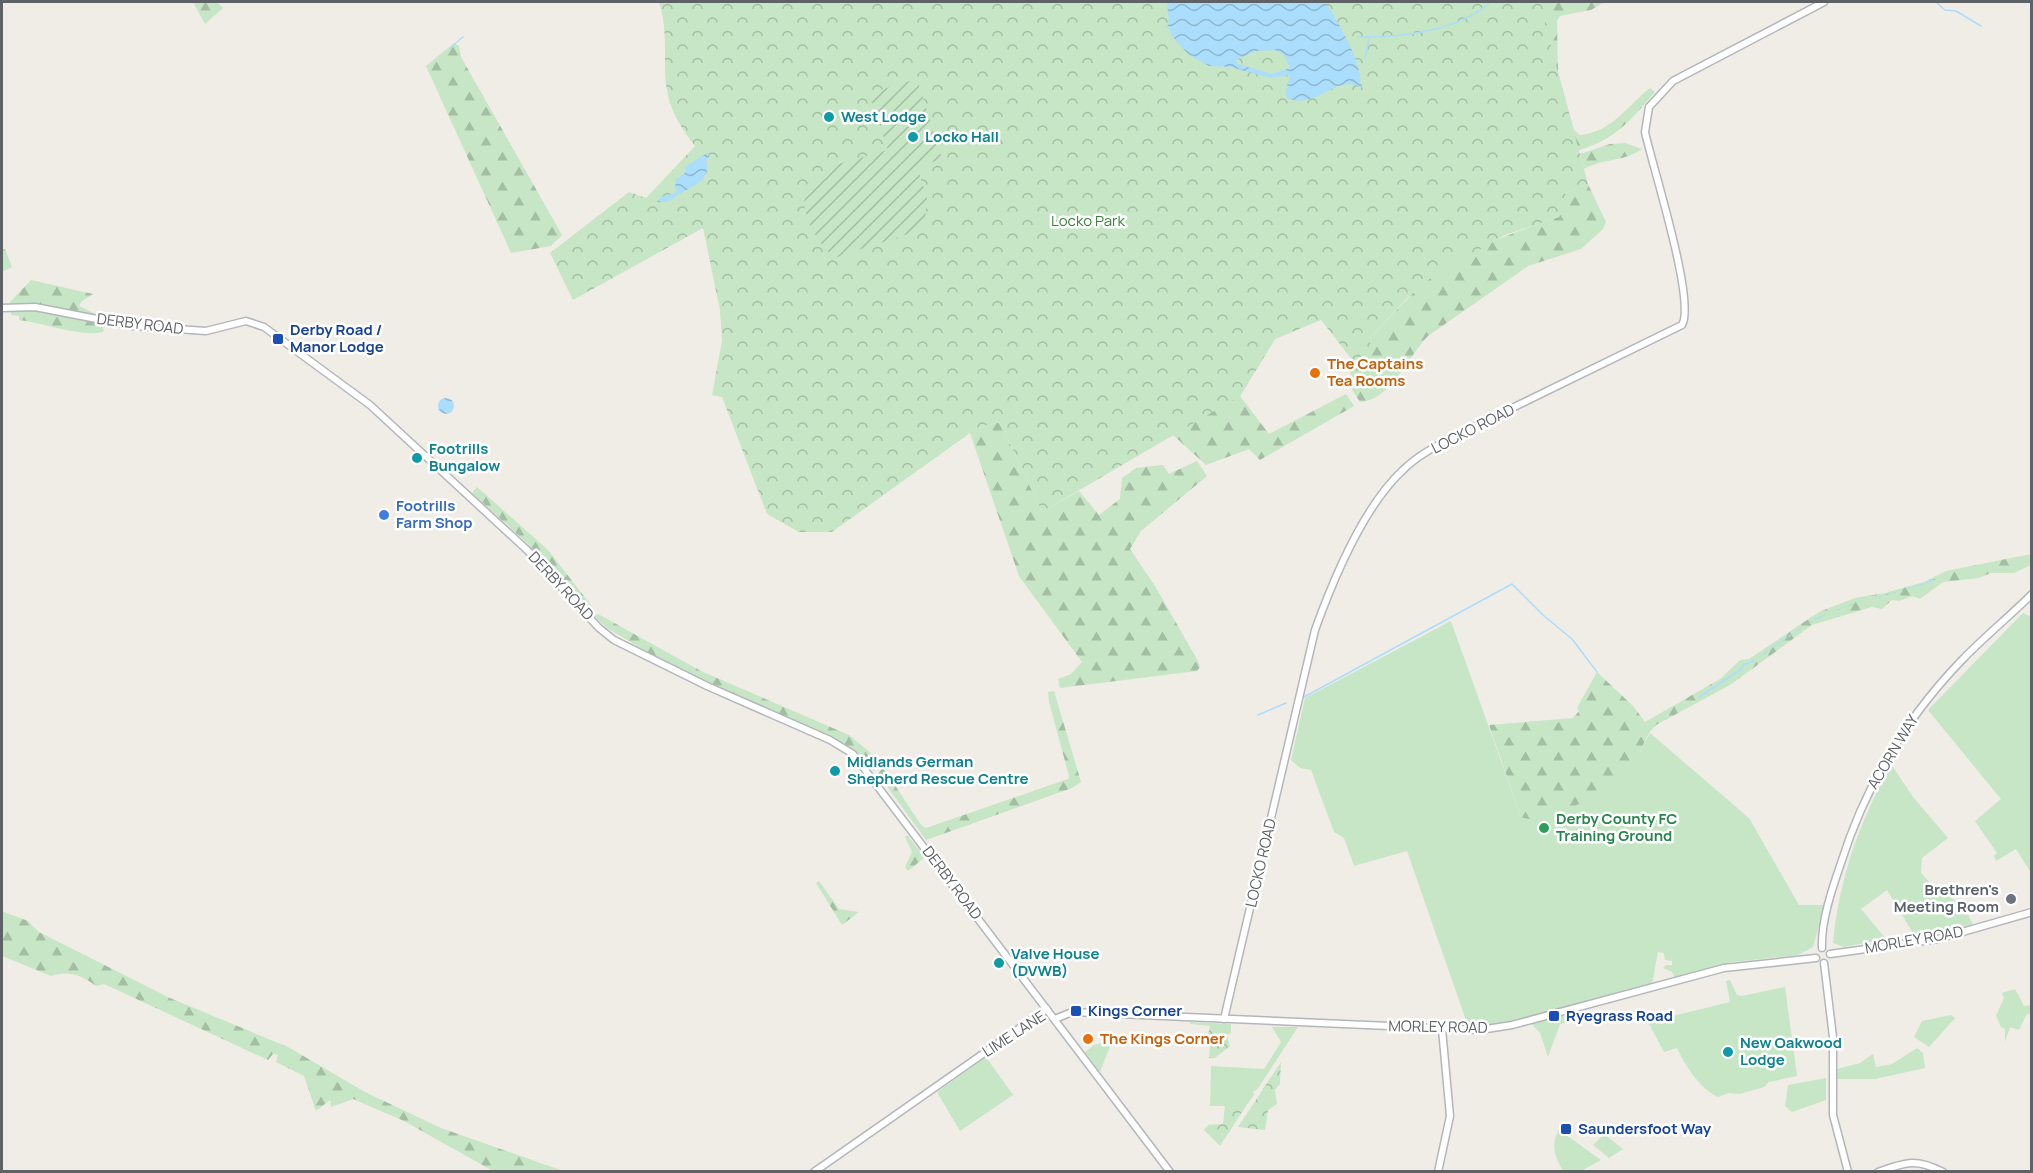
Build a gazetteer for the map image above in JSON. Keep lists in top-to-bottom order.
{
  "streets": {
    "street": [
      "DERBY ROAD",
      "LOCKO ROAD",
      "ACORN WAY",
      "MORLEY ROAD",
      "LIME LANE"
    ]
  },
  "crossings": [
    ["DERBY ROAD", "LIME LANE"],
    ["LOCKO ROAD", "MORLEY ROAD"],
    ["ACORN WAY", "MORLEY ROAD"],
    ["MORLEY ROAD", "LIME LANE"]
  ],
  "parks": ["Locko Park"],
  "places": {
    "other": [
      "West Lodge",
      "Locko Hall",
      "The Captains Tea Rooms",
      "Footrills Bungalow",
      "Footrills Farm Shop",
      "Midlands German Shepherd Rescue Centre",
      "Derby County FC Training Ground",
      "Brethren's Meeting Room",
      "Valve House (DVWB)",
      "The Kings Corner",
      "New Oakwood Lodge"
    ],
    "transit": [
      "Derby Road / Manor Lodge",
      "Kings Corner",
      "Ryegrass Road",
      "Saundersfoot Way"
    ]
  }
}
